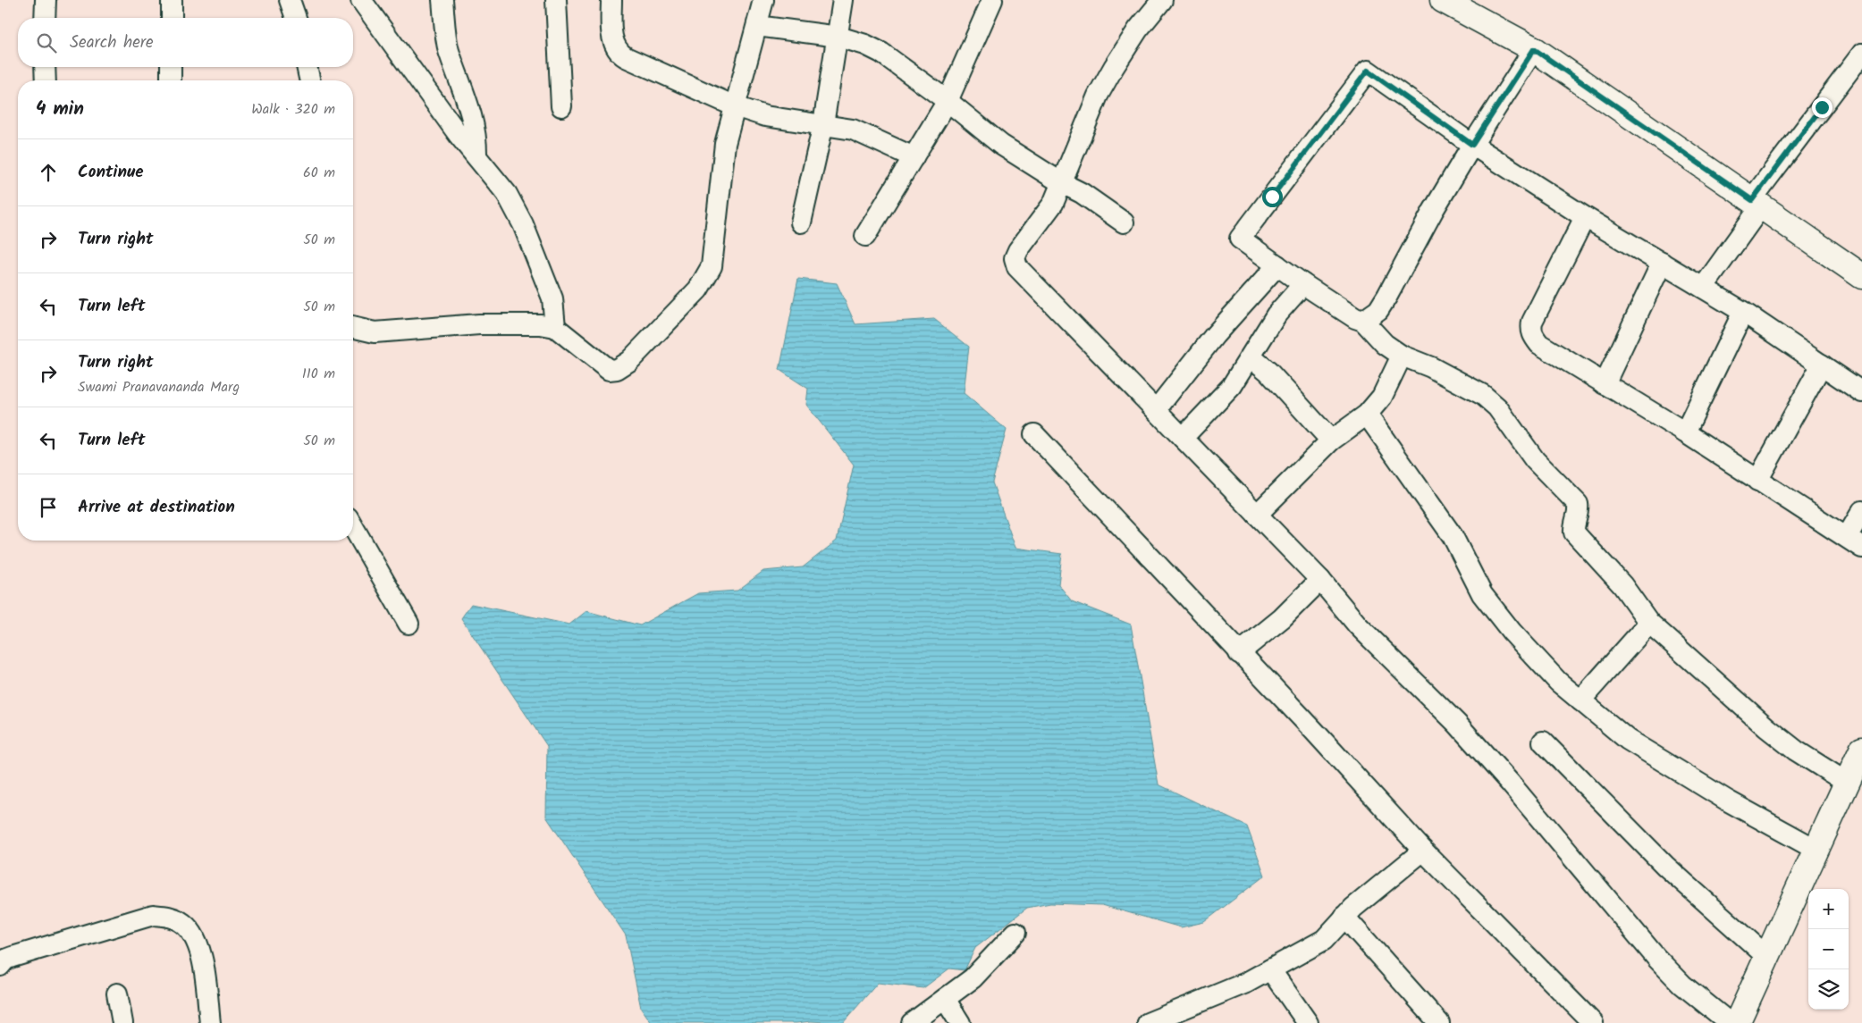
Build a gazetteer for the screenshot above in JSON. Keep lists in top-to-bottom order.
{
  "page": {
    "search": "Search here",
    "heading": ["4 min", "Walk · 320 m"],
    "list": [
      ["Continue", "60 m"],
      ["Turn right", "50 m"],
      ["Turn left", "50 m"],
      ["Turn right", "Swami Pranavananda Marg", "110 m"],
      ["Turn left", "50 m"],
      "Arrive at destination"
    ],
    "map_buttons": ["+", "−"]
  }
}
